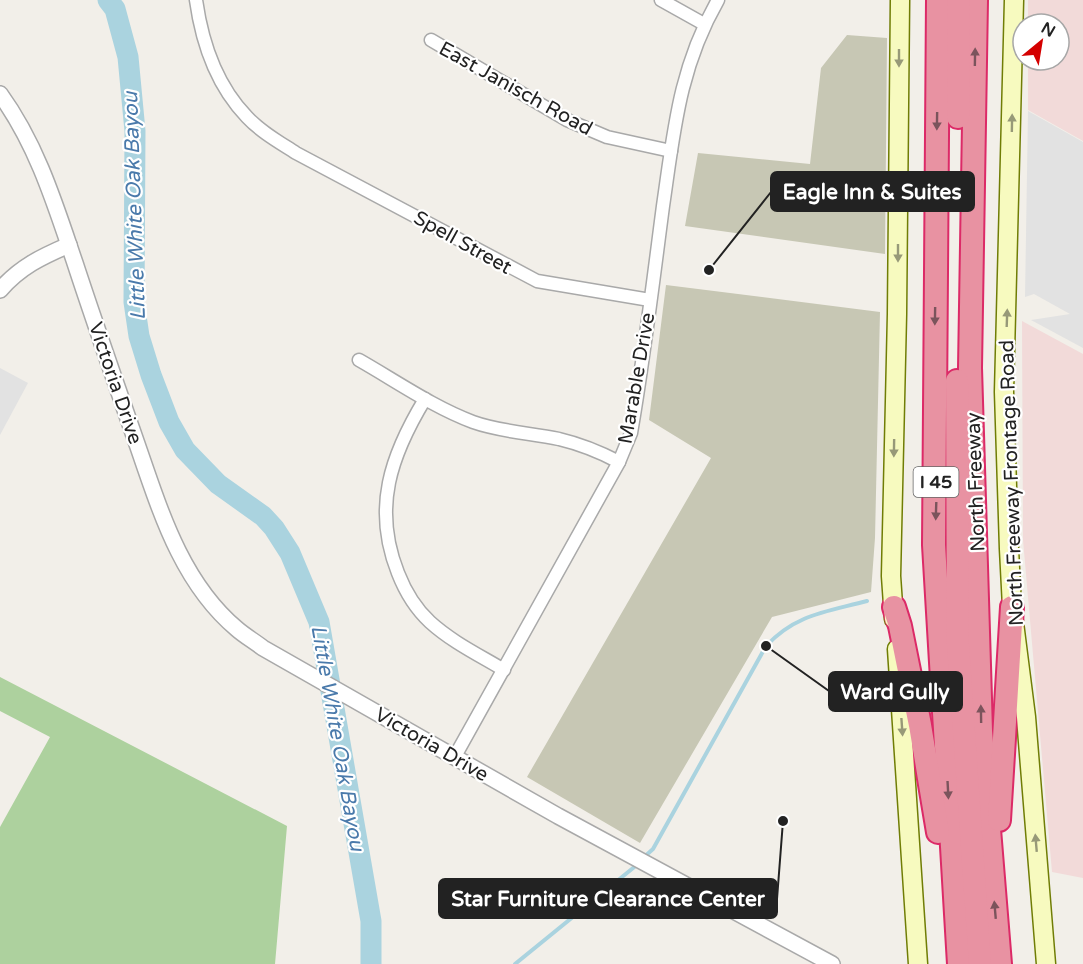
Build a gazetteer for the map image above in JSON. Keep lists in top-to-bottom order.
{
  "streets": {
    "highway": ["I 45", "North Freeway"],
    "main road": ["North Freeway Frontage Road"],
    "street": [
      "East Janisch Road",
      "Spell Street",
      "Marable Drive",
      "Victoria Drive"
    ]
  },
  "crossings": [
    ["East Janisch Road", "Marable Drive"],
    ["Spell Street", "Marable Drive"],
    ["Marable Drive", "Victoria Drive"]
  ],
  "water": ["Little White Oak Bayou"],
  "places": ["Eagle Inn & Suites", "Ward Gully", "Star Furniture Clearance Center"],
  "north": "top right"
}
